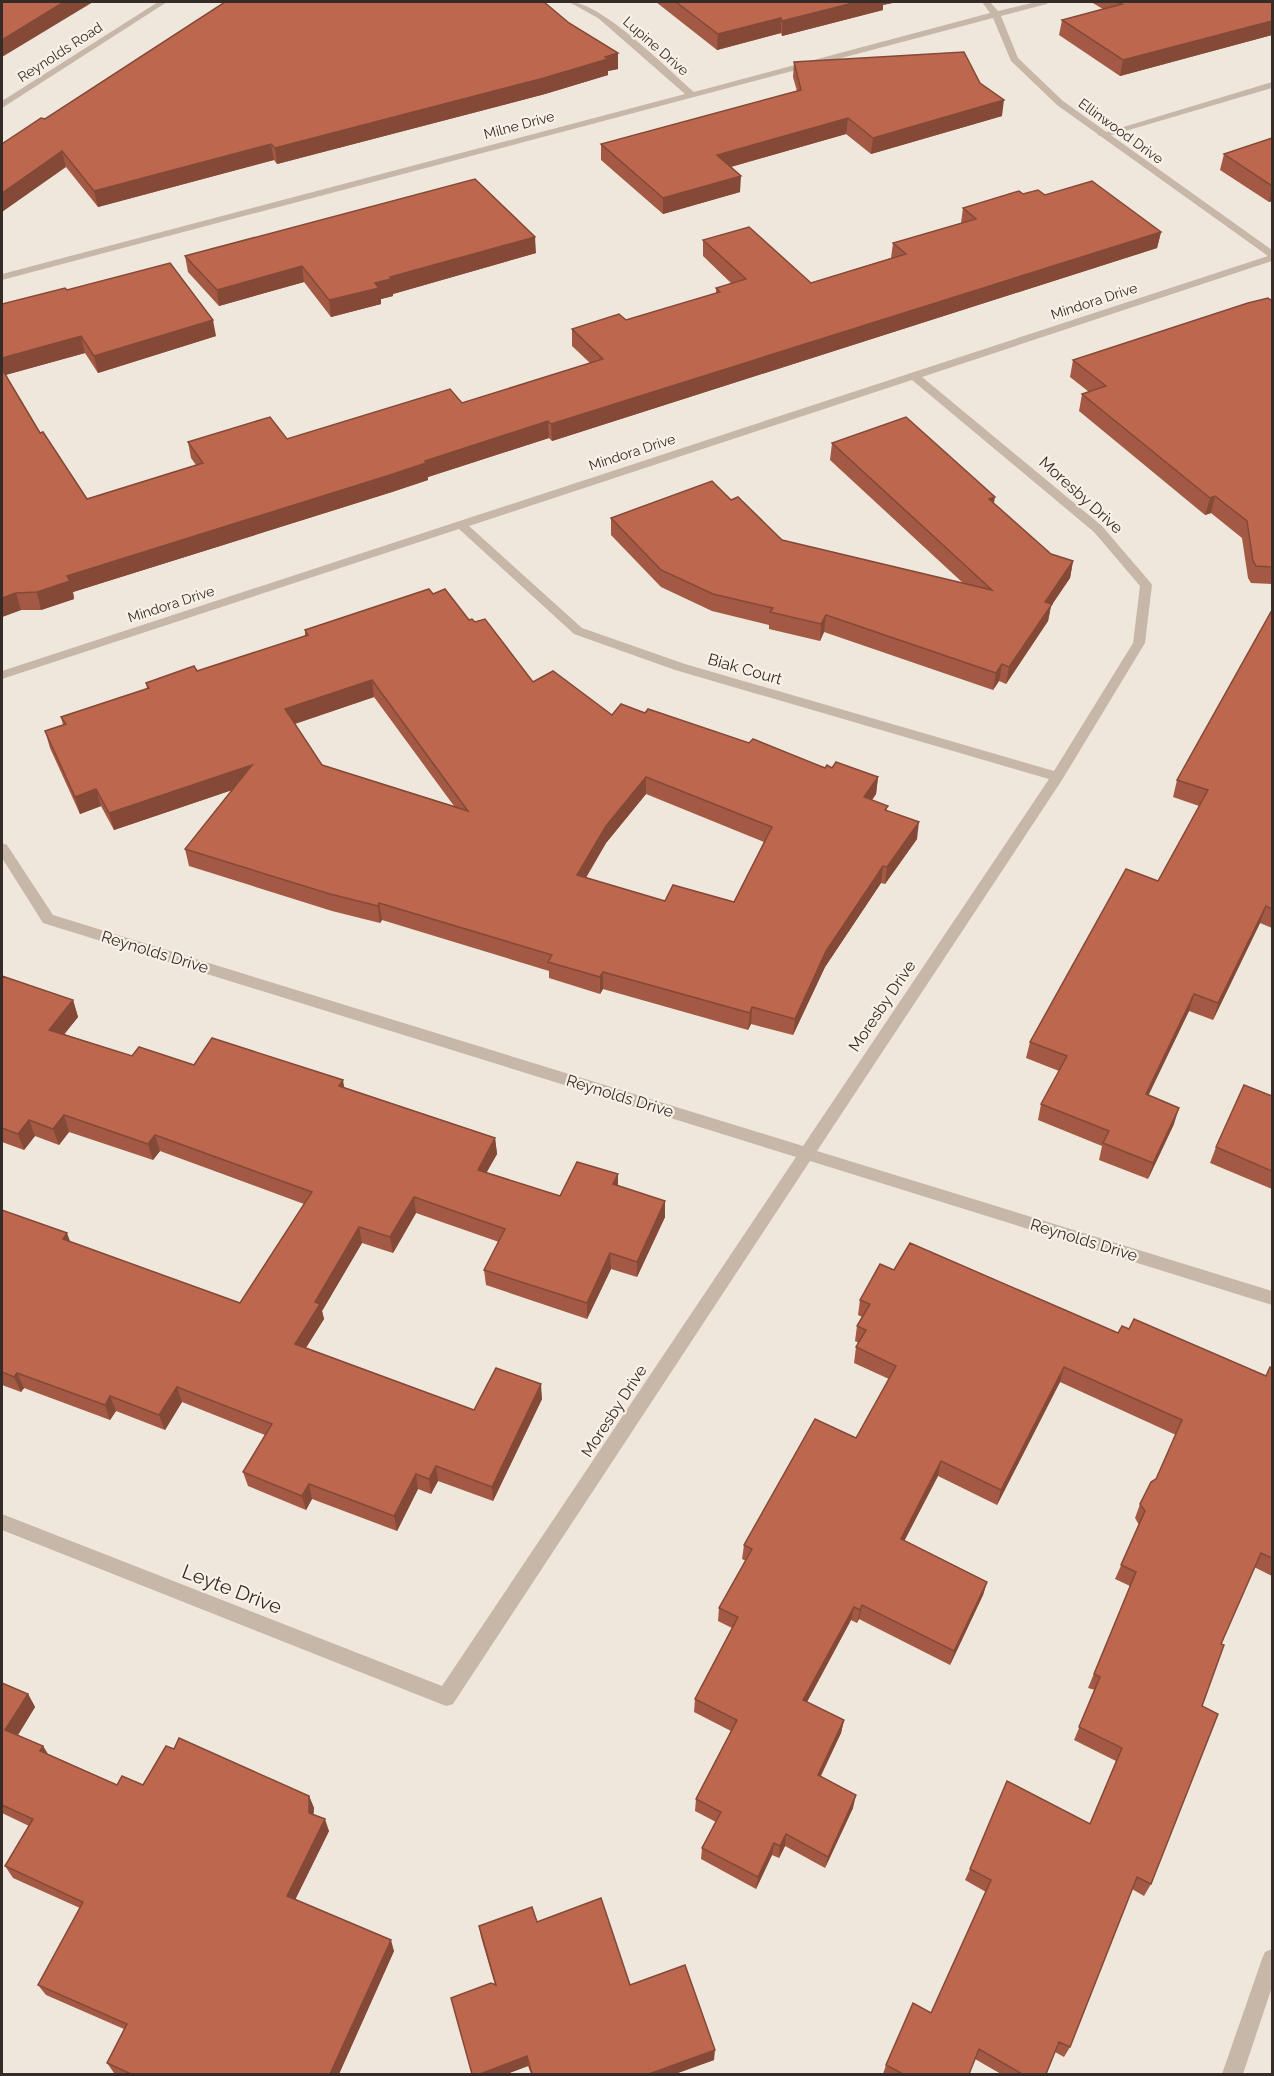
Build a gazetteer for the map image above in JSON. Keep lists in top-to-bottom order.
{
  "streets": {
    "street": [
      "Lupine Drive",
      "Reynolds Road",
      "Milne Drive",
      "Ellinwood Drive",
      "Mindora Drive",
      "Moresby Drive",
      "Biak Court",
      "Reynolds Drive",
      "Leyte Drive"
    ]
  },
  "crossings": [
    ["Lupine Drive", "Milne Drive"],
    ["Milne Drive", "Ellinwood Drive"],
    ["Ellinwood Drive", "Mindora Drive"],
    ["Mindora Drive", "Moresby Drive"],
    ["Mindora Drive", "Biak Court"],
    ["Moresby Drive", "Biak Court"],
    ["Moresby Drive", "Reynolds Drive"],
    ["Moresby Drive", "Leyte Drive"]
  ]
}
